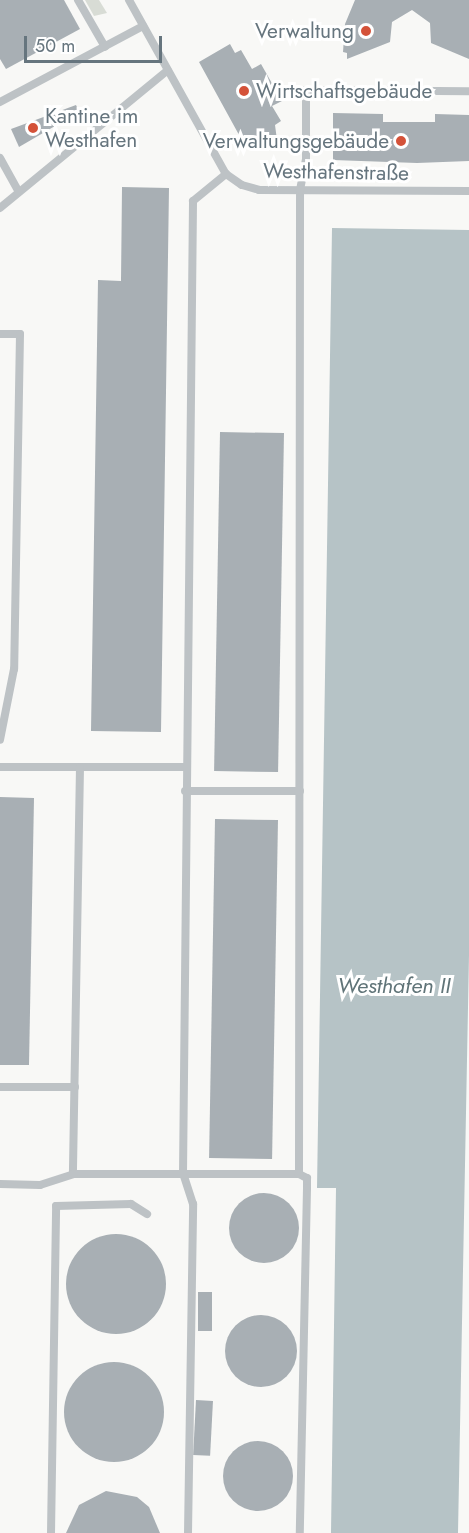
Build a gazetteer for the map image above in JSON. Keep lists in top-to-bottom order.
{
  "streets": {
    "lane": ["Westhafenstraße"]
  },
  "water": ["Westhafen II"],
  "places": [
    "Verwaltung",
    "Wirtschaftsgebäude",
    "Kantine im Westhafen",
    "Verwaltungsgebäude"
  ],
  "scale_bar": "50 m"
}
